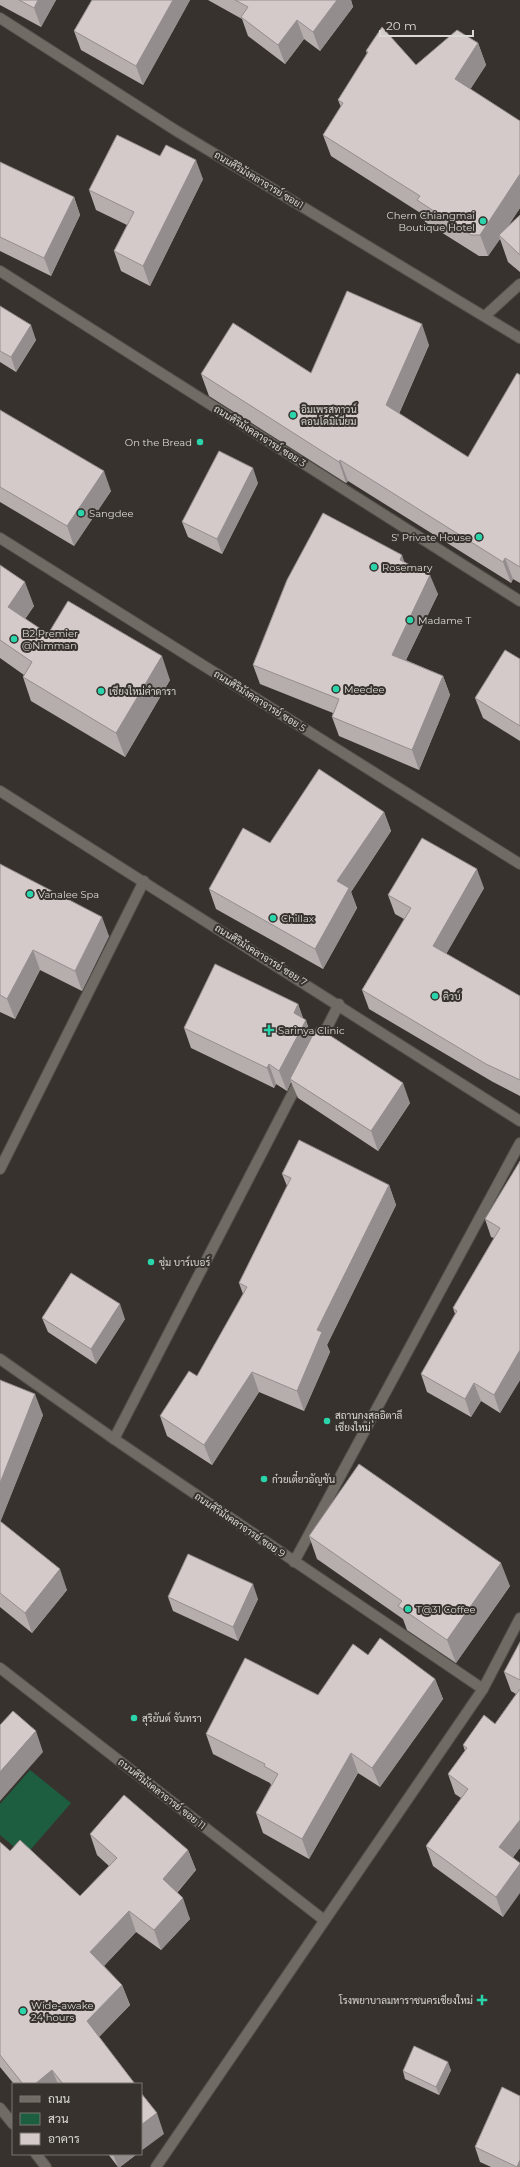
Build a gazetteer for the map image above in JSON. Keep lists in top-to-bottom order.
{
  "streets": {
    "street": [
      "ถนนศิริมังคลาจารย์ ซอย1",
      "ถนนศิริมังคลาจารย์ ซอย 3",
      "ถนนศิริมังคลาจารย์ ซอย 5",
      "ถนนศิริมังคลาจารย์ ซอย 7",
      "ถนนศิริมังคลาจารย์ ซอย 9",
      "ถนนศิริมังคลาจารย์ ซอย 11"
    ]
  },
  "places": {
    "other": [
      "Chern Chiangmai Boutique Hotel",
      "อิมเพรสทาวน์ คอนโดมิเนียม",
      "On the Bread",
      "Sangdee",
      "S' Private House",
      "Rosemary",
      "Madame T",
      "B2 Premier @Nimman",
      "Meedee",
      "เชียงใหม่คำดารา",
      "Vanalee Spa",
      "Chillax",
      "คิวบ์",
      "ชุ่ม บาร์เบอร์",
      "สถานกงสุลอิตาลี เชียงใหม่",
      "ก๋วยเตี๋ยวอัญชัน",
      "T@31 Coffee",
      "สุริยันต์ จันทรา",
      "Wide-awake 24 hours"
    ],
    "health": ["Sarinya Clinic", "โรงพยาบาลมหาราชนครเชียงใหม่"]
  },
  "legend": ["ถนน", "สวน", "อาคาร"],
  "scale_bar": "20 m"
}
